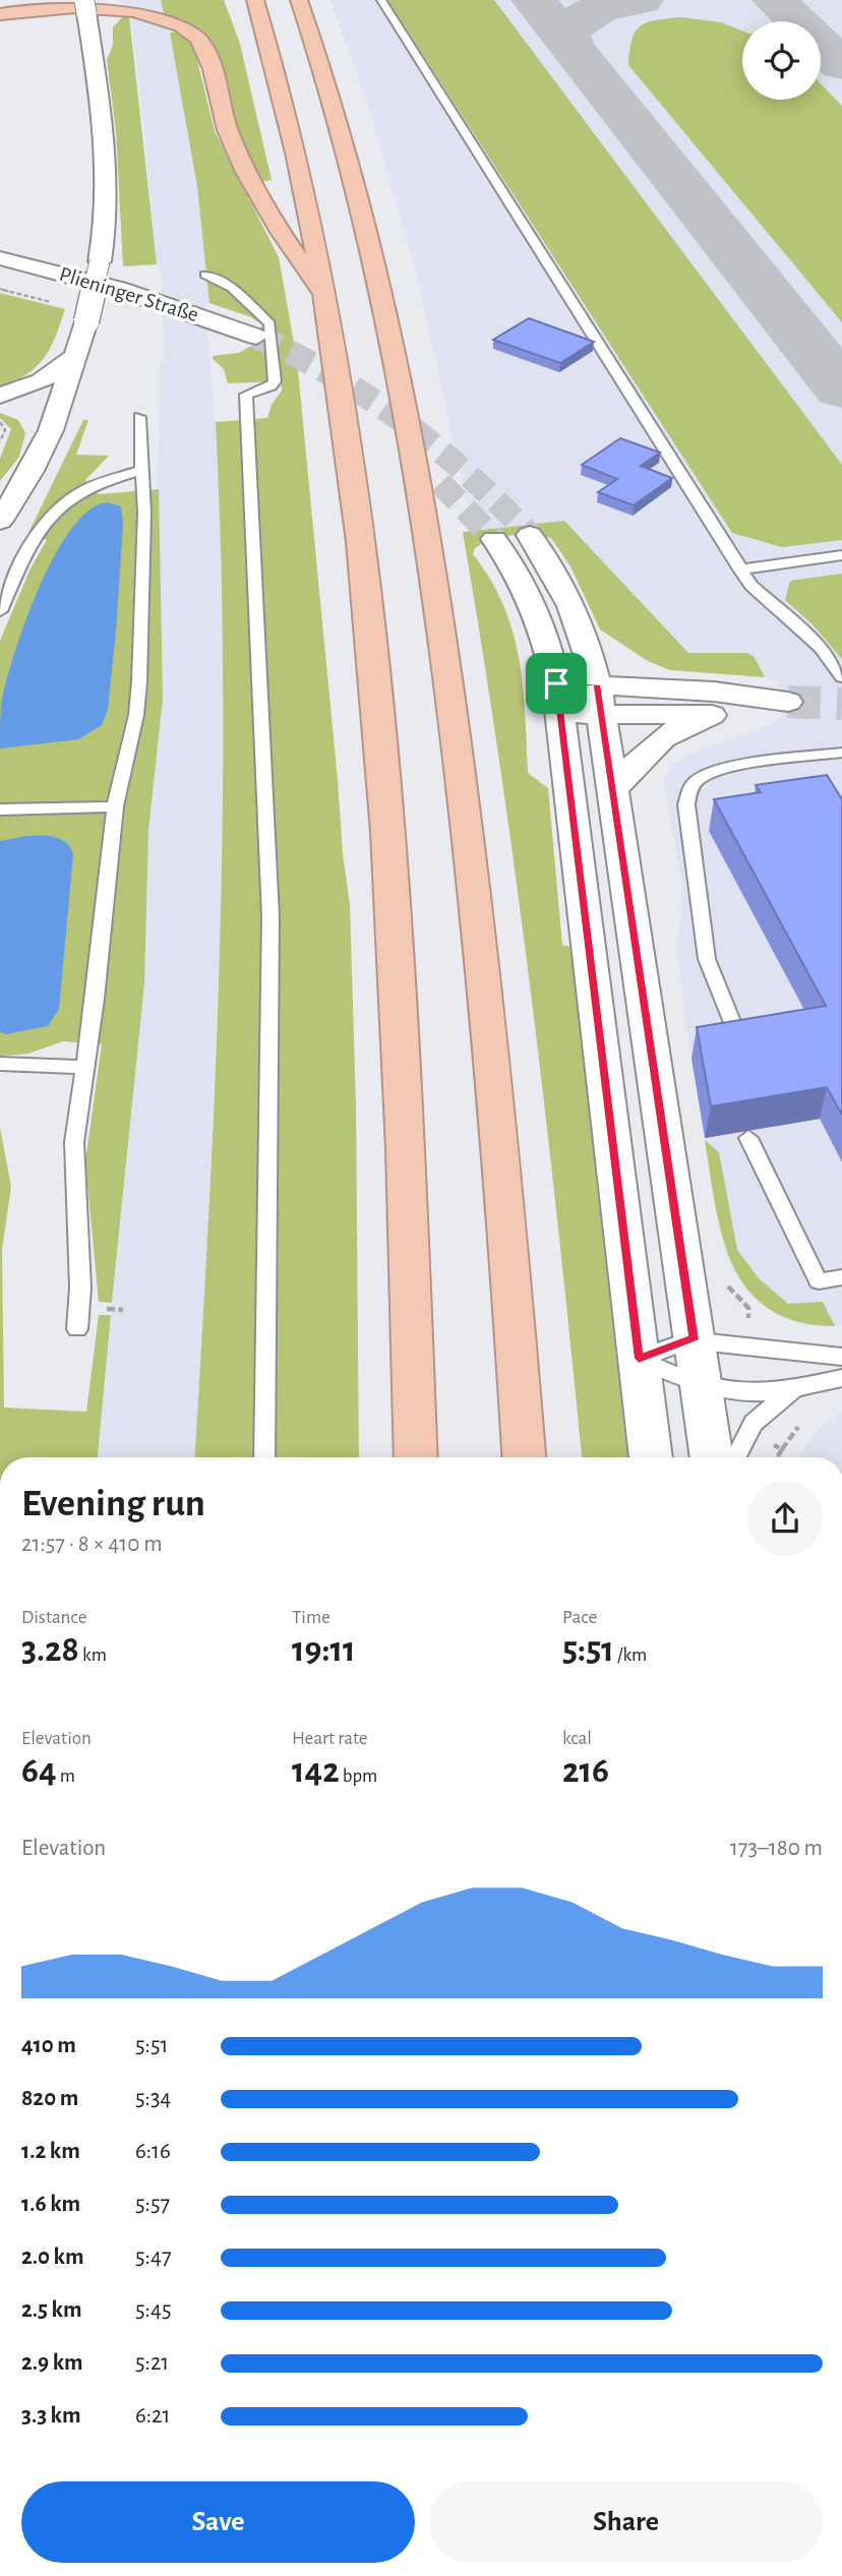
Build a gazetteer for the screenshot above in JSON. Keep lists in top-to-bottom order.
{
  "streets": {
    "main road": ["Plieninger Straße"]
  },
  "page": {
    "heading": ["Evening run", "21:57 · 8 × 410 m"],
    "stats": [
      ["Distance", "3.28 km"],
      ["Time", "19:11"],
      ["Pace", "5:51 /km"],
      ["Elevation", "64 m"],
      ["Heart rate", "142 bpm"],
      ["kcal", "216"]
    ],
    "chart": ["Elevation", "173–180 m"],
    "list": [
      {
        "name": "410 m",
        "note": "5:51"
      },
      {
        "name": "820 m",
        "note": "5:34"
      },
      {
        "name": "1.2 km",
        "note": "6:16"
      },
      {
        "name": "1.6 km",
        "note": "5:57"
      },
      {
        "name": "2.0 km",
        "note": "5:47"
      },
      {
        "name": "2.5 km",
        "note": "5:45"
      },
      {
        "name": "2.9 km",
        "note": "5:21"
      },
      {
        "name": "3.3 km",
        "note": "6:21"
      }
    ],
    "buttons": ["Save", "Share"]
  }
}
